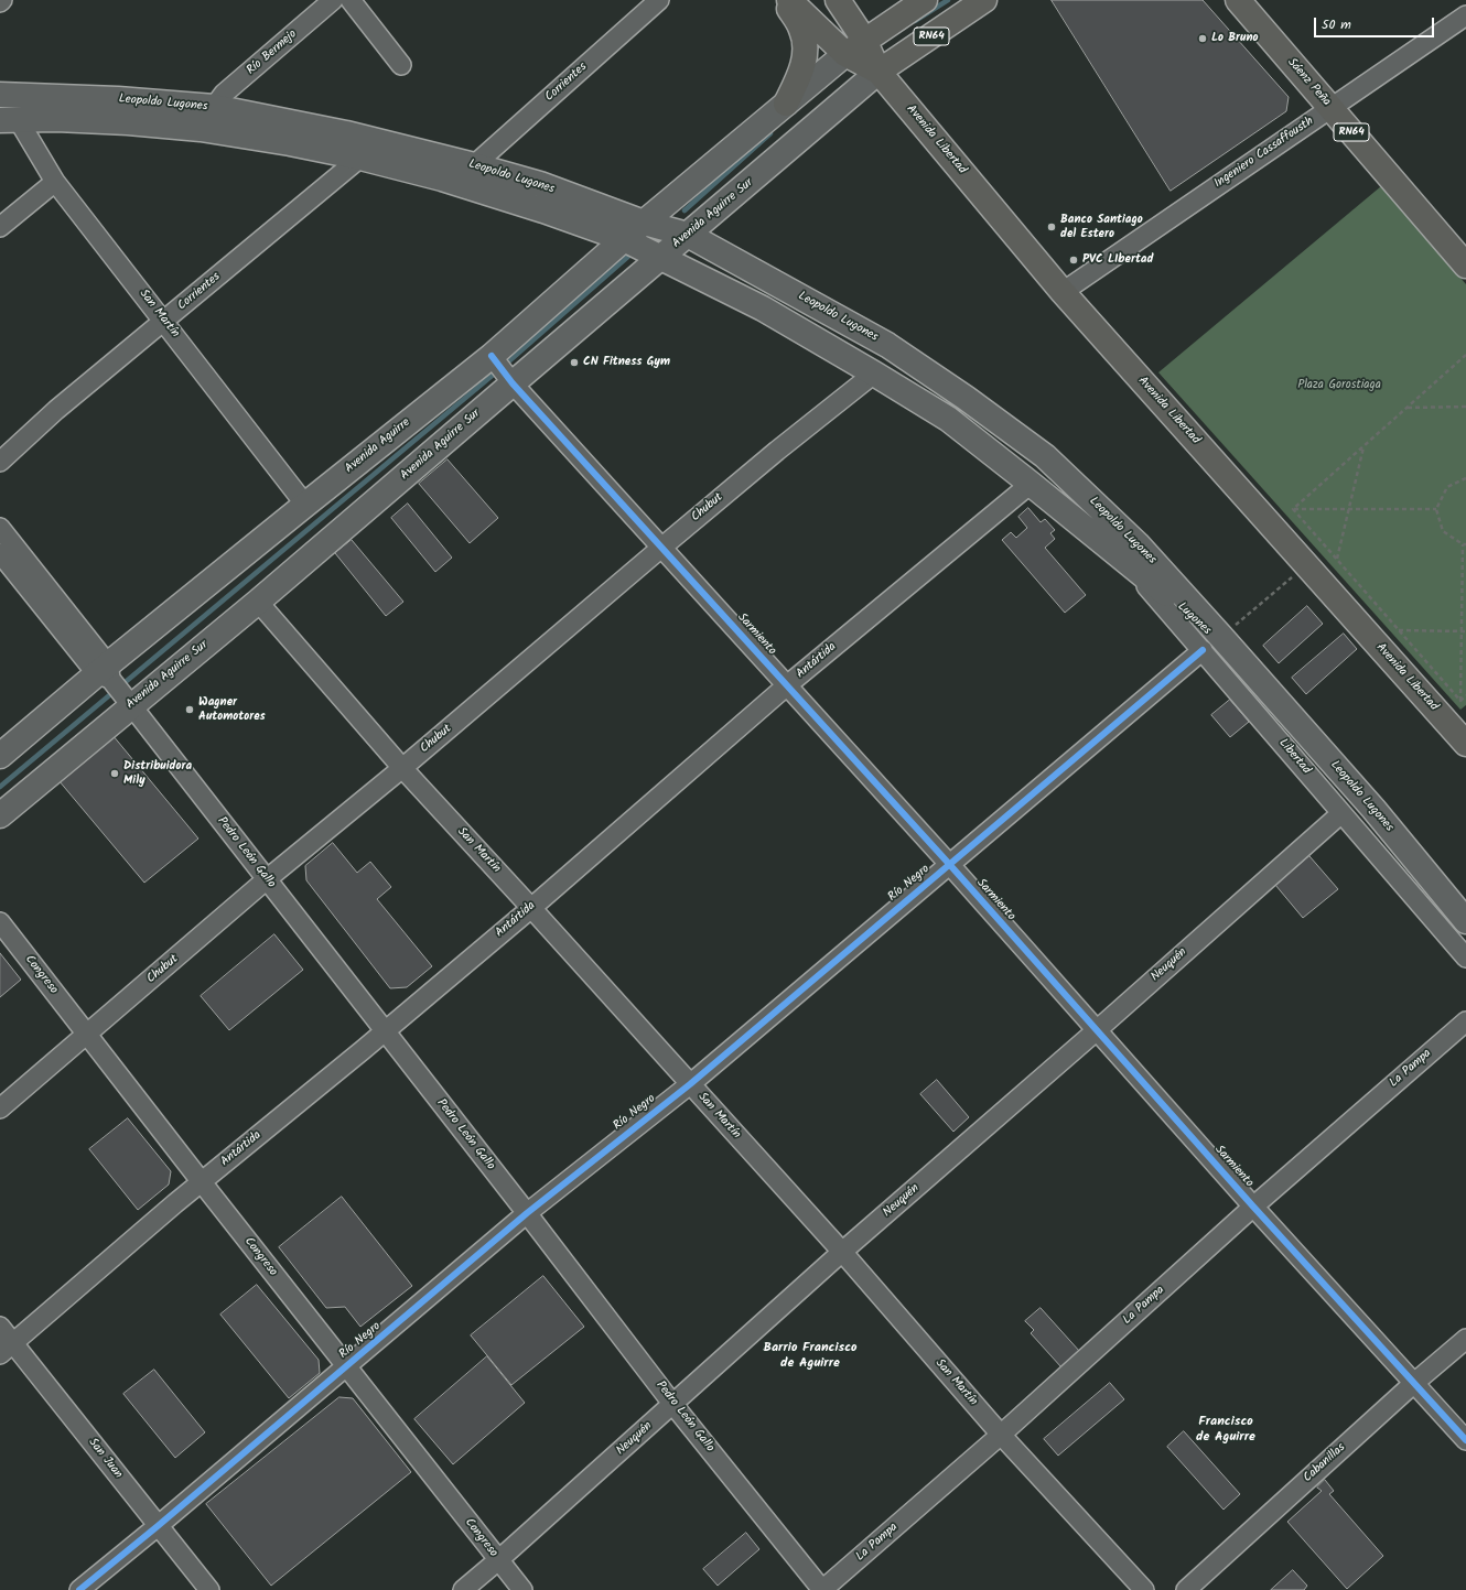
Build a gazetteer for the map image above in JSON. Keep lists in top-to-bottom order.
{
  "streets": {
    "main road": [
      "RN64",
      "Sáenz Peña",
      "Leopoldo Lugones",
      "Avenida Libertad",
      "Avenida Aguirre Sur",
      "Avenida Aguirre",
      "Lugones"
    ],
    "street": [
      "Río Bermejo",
      "Corrientes",
      "Ingeniero Cassaffousth",
      "San Martín",
      "Chubut",
      "Sarmiento",
      "Antártida",
      "Libertad",
      "Pedro León Gallo",
      "Río Negro",
      "Neuquén",
      "Congreso",
      "La Pampa",
      "San Juan",
      "Cabanillas"
    ]
  },
  "crossings": [
    ["RN64", "Avenida Libertad"],
    ["RN64", "Avenida Aguirre Sur"],
    ["Río Bermejo", "Leopoldo Lugones"],
    ["Corrientes", "Leopoldo Lugones"],
    ["Corrientes", "San Martín"],
    ["Sáenz Peña", "Ingeniero Cassaffousth"],
    ["Leopoldo Lugones", "Avenida Aguirre Sur"],
    ["Leopoldo Lugones", "San Martín"],
    ["Leopoldo Lugones", "Avenida Aguirre"],
    ["Leopoldo Lugones", "Chubut"],
    ["Leopoldo Lugones", "Lugones"],
    ["Leopoldo Lugones", "Antártida"],
    ["Leopoldo Lugones", "Libertad"],
    ["Avenida Libertad", "Ingeniero Cassaffousth"],
    ["Avenida Libertad", "Avenida Aguirre Sur"],
    ["Avenida Aguirre Sur", "San Martín"],
    ["Avenida Aguirre Sur", "Avenida Aguirre"],
    ["Avenida Aguirre Sur", "Sarmiento"],
    ["Avenida Aguirre Sur", "Pedro León Gallo"],
    ["San Martín", "Avenida Aguirre"],
    ["San Martín", "Chubut"],
    ["San Martín", "Antártida"],
    ["San Martín", "Río Negro"],
    ["San Martín", "Neuquén"],
    ["San Martín", "La Pampa"],
    ["Avenida Aguirre", "Sarmiento"],
    ["Avenida Aguirre", "Pedro León Gallo"],
    ["Chubut", "Sarmiento"],
    ["Chubut", "Pedro León Gallo"],
    ["Chubut", "Congreso"],
    ["Lugones", "Libertad"],
    ["Sarmiento", "Antártida"],
    ["Sarmiento", "Río Negro"],
    ["Sarmiento", "Neuquén"],
    ["Sarmiento", "La Pampa"],
    ["Sarmiento", "Cabanillas"],
    ["Antártida", "Pedro León Gallo"],
    ["Antártida", "Congreso"],
    ["Antártida", "San Juan"],
    ["Libertad", "Río Negro"],
    ["Libertad", "Neuquén"],
    ["Pedro León Gallo", "Río Negro"],
    ["Pedro León Gallo", "Neuquén"],
    ["Pedro León Gallo", "La Pampa"],
    ["Río Negro", "Congreso"],
    ["Río Negro", "San Juan"],
    ["Neuquén", "Congreso"]
  ],
  "districts": ["Barrio Francisco de Aguirre", "Francisco de Aguirre"],
  "parks": ["Plaza Gorostiaga"],
  "places": [
    "Lo Bruno",
    "Banco Santiago del Estero",
    "PVC LIbertad",
    "CN Fitness Gym",
    "Wagner Automotores",
    "Distribuidora Mily"
  ],
  "scale_bar": "50 m"
}
